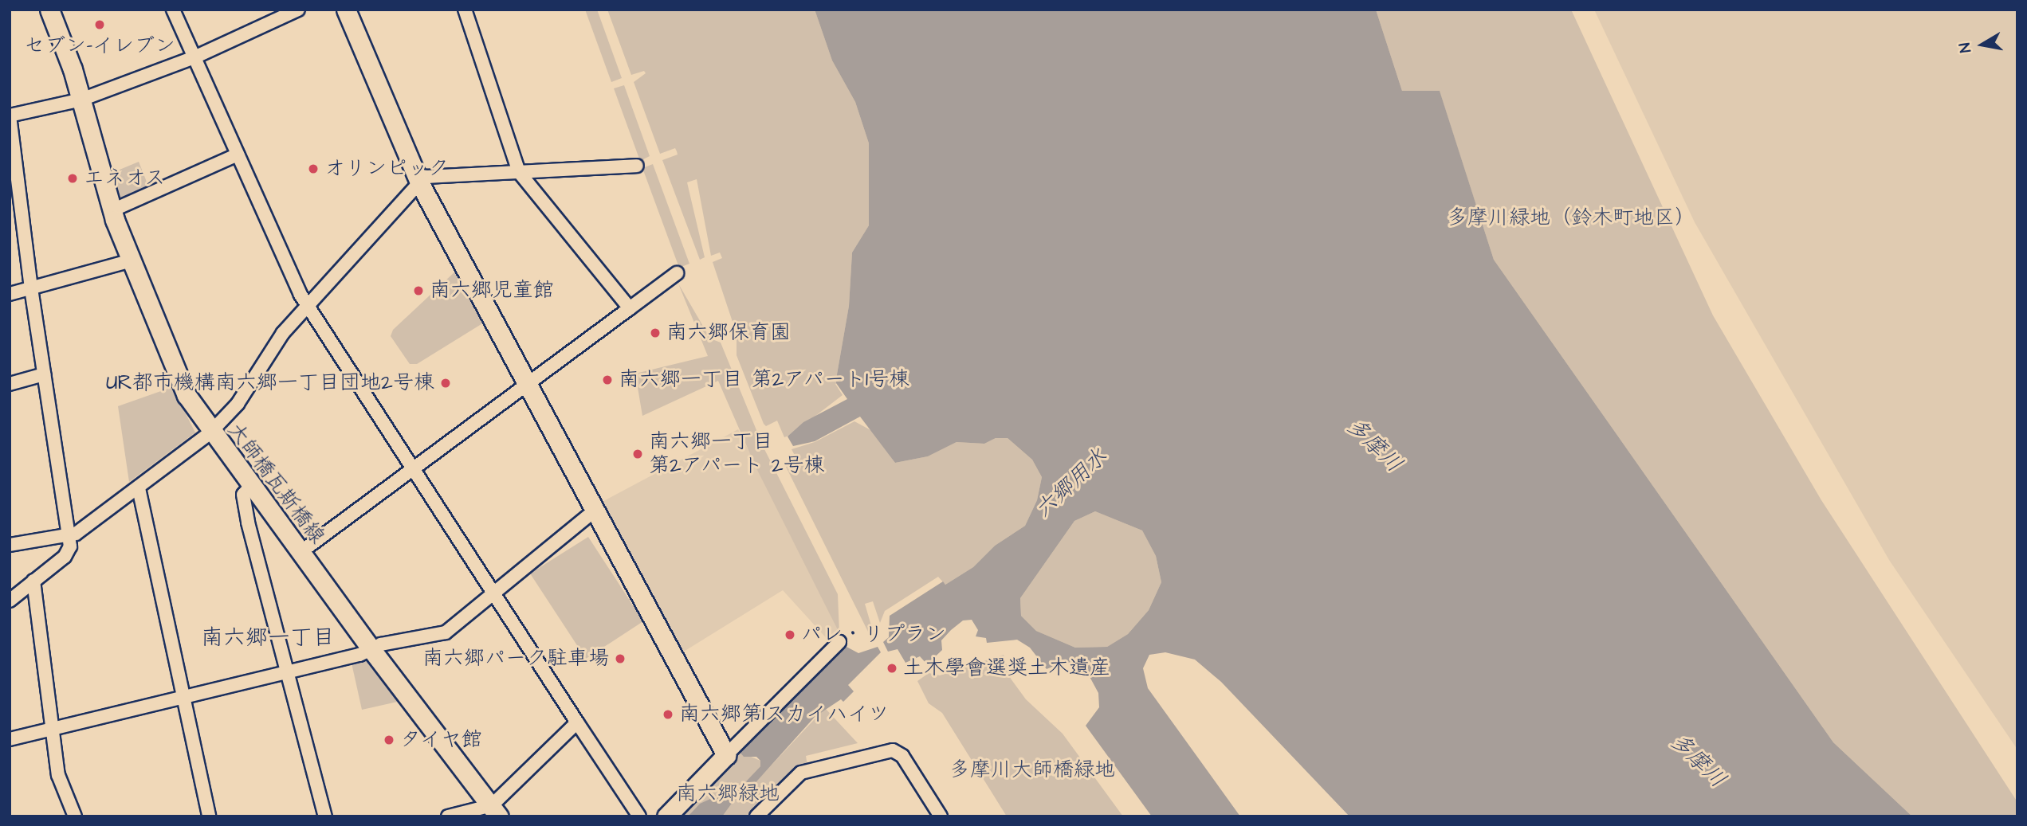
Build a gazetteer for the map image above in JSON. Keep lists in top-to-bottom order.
{
  "streets": {
    "street": ["大師橋瓦斯橋線"]
  },
  "districts": ["南六郷一丁目"],
  "water": ["多摩川", "六郷用水"],
  "parks": ["多摩川緑地（鈴木町地区）", "多摩川大師橋緑地", "南六郷緑地"],
  "places": [
    "セブン-イレブン",
    "オリンピック",
    "エネオス",
    "南六郷児童館",
    "南六郷保育園",
    "南六郷一丁目 第2アパート1号棟",
    "UR都市機構南六郷一丁目団地2号棟",
    "南六郷一丁目 第2アパート 2号棟",
    "パレ・リプラン",
    "南六郷パーク駐車場",
    "土木學會選奨土木遺産",
    "南六郷第1スカイハイツ",
    "タイヤ館"
  ],
  "north": "left"
}
